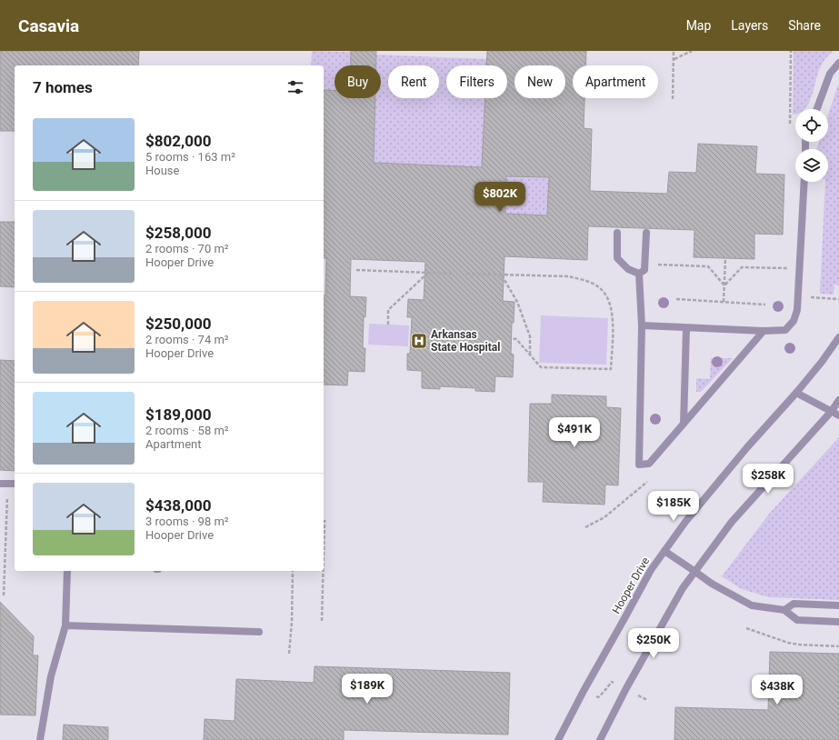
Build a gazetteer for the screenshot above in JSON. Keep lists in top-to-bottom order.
{
  "streets": {
    "street": ["Hooper Drive"]
  },
  "places": {
    "hospital": ["Arkansas State Hospital"]
  },
  "page": {
    "header": "Casavia",
    "nav": ["Map", "Layers", "Share"],
    "chip": [
      "Buy",
      "Rent",
      "Filters",
      "New",
      "Apartment"
    ],
    "heading": "7 homes",
    "list": [
      {
        "name": "$802,000",
        "note": "5 rooms · 163 m² · House"
      },
      {
        "name": "$258,000",
        "note": "2 rooms · 70 m² · Hooper Drive"
      },
      {
        "name": "$250,000",
        "note": "2 rooms · 74 m² · Hooper Drive"
      },
      {
        "name": "$189,000",
        "note": "2 rooms · 58 m² · Apartment"
      },
      {
        "name": "$438,000",
        "note": "3 rooms · 98 m² · Hooper Drive"
      }
    ],
    "price": [
      "$802K",
      "$491K",
      "$258K",
      "$185K",
      "$250K",
      "$189K",
      "$438K"
    ]
  }
}
